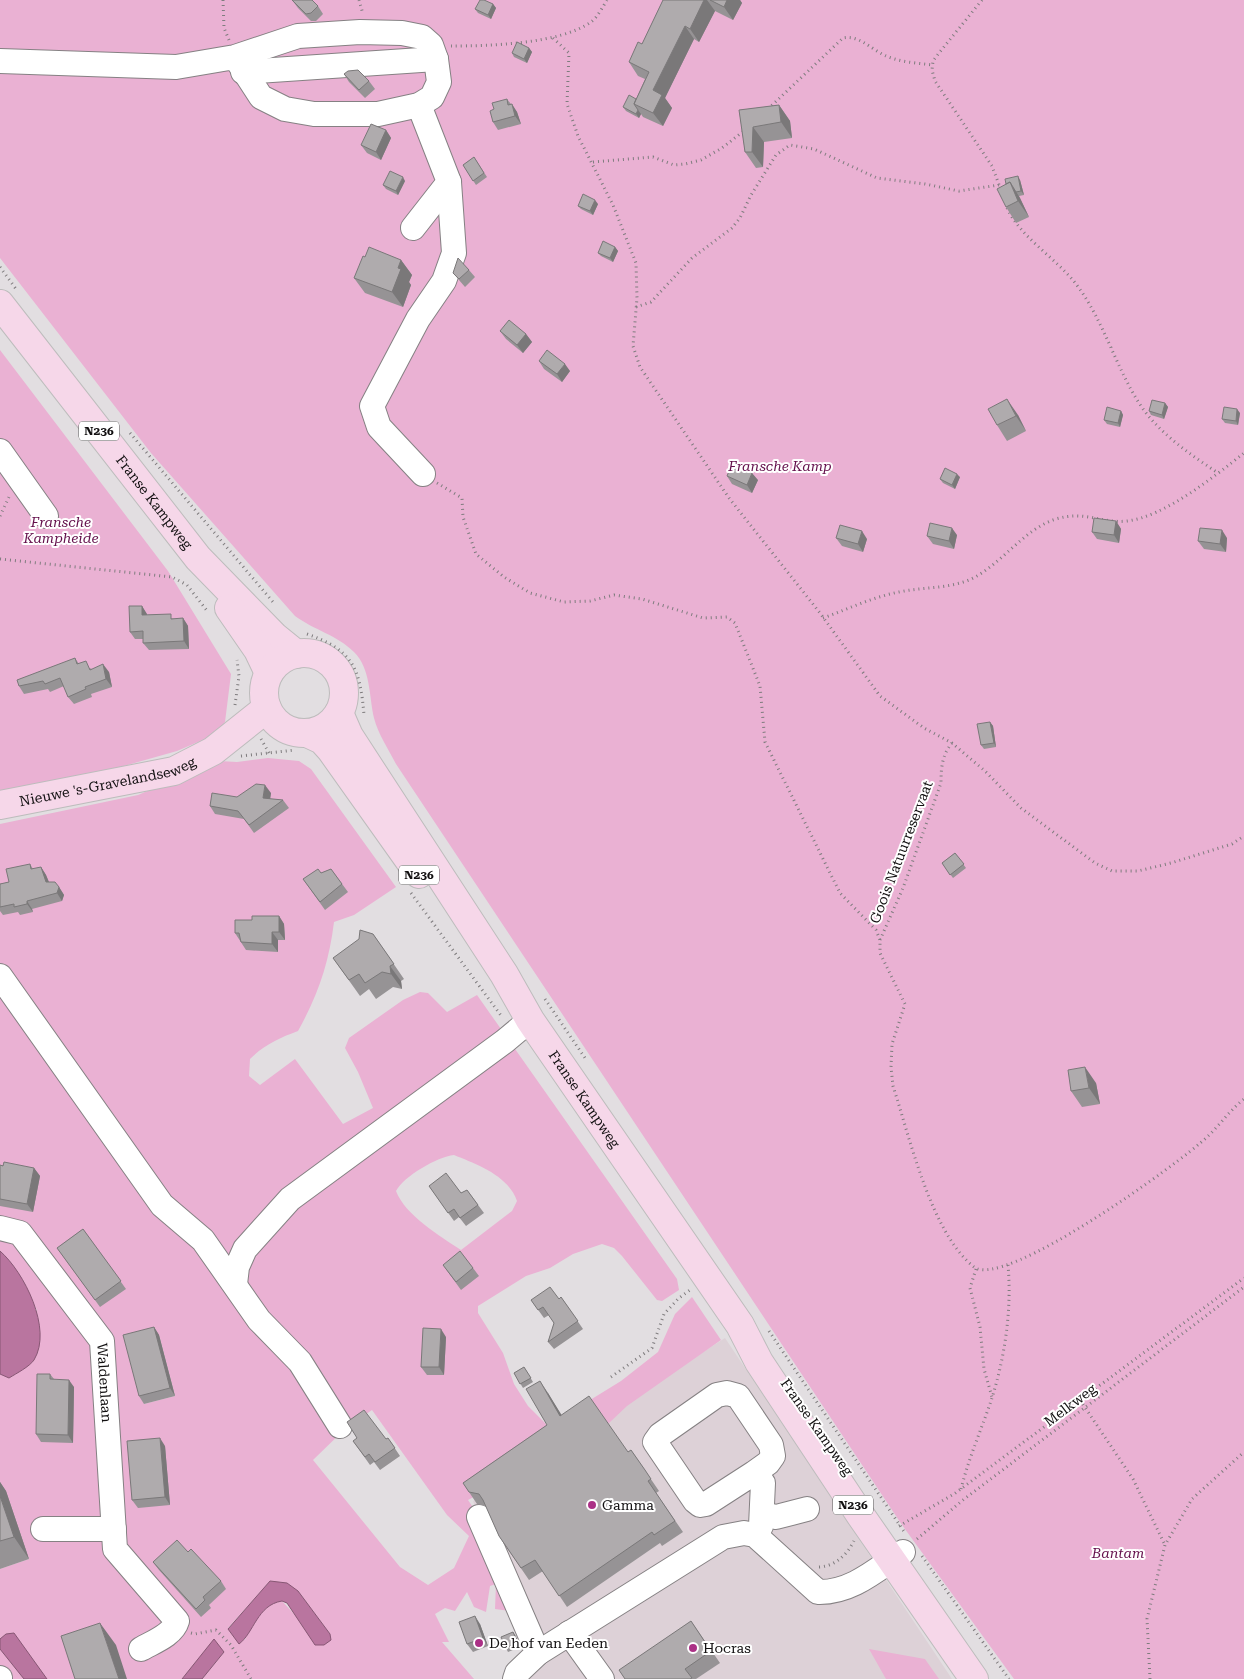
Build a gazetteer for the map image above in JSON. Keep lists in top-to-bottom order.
{
  "streets": {
    "main road": ["N236", "Franse Kampweg", "Nieuwe 's-Gravelandseweg"],
    "street": ["Waldenlaan"],
    "path": ["Goois Natuurreservaat", "Melkweg"]
  },
  "crossings": [
    ["N236", "Franse Kampweg"],
    ["N236", "Nieuwe 's-Gravelandseweg"],
    ["Franse Kampweg", "Nieuwe 's-Gravelandseweg"],
    ["Franse Kampweg", "Melkweg"]
  ],
  "parks": ["Fransche Kamp", "Fransche Kampheide", "Bantam"],
  "places": ["Gamma", "De hof van Eeden", "Hocras"]
}
